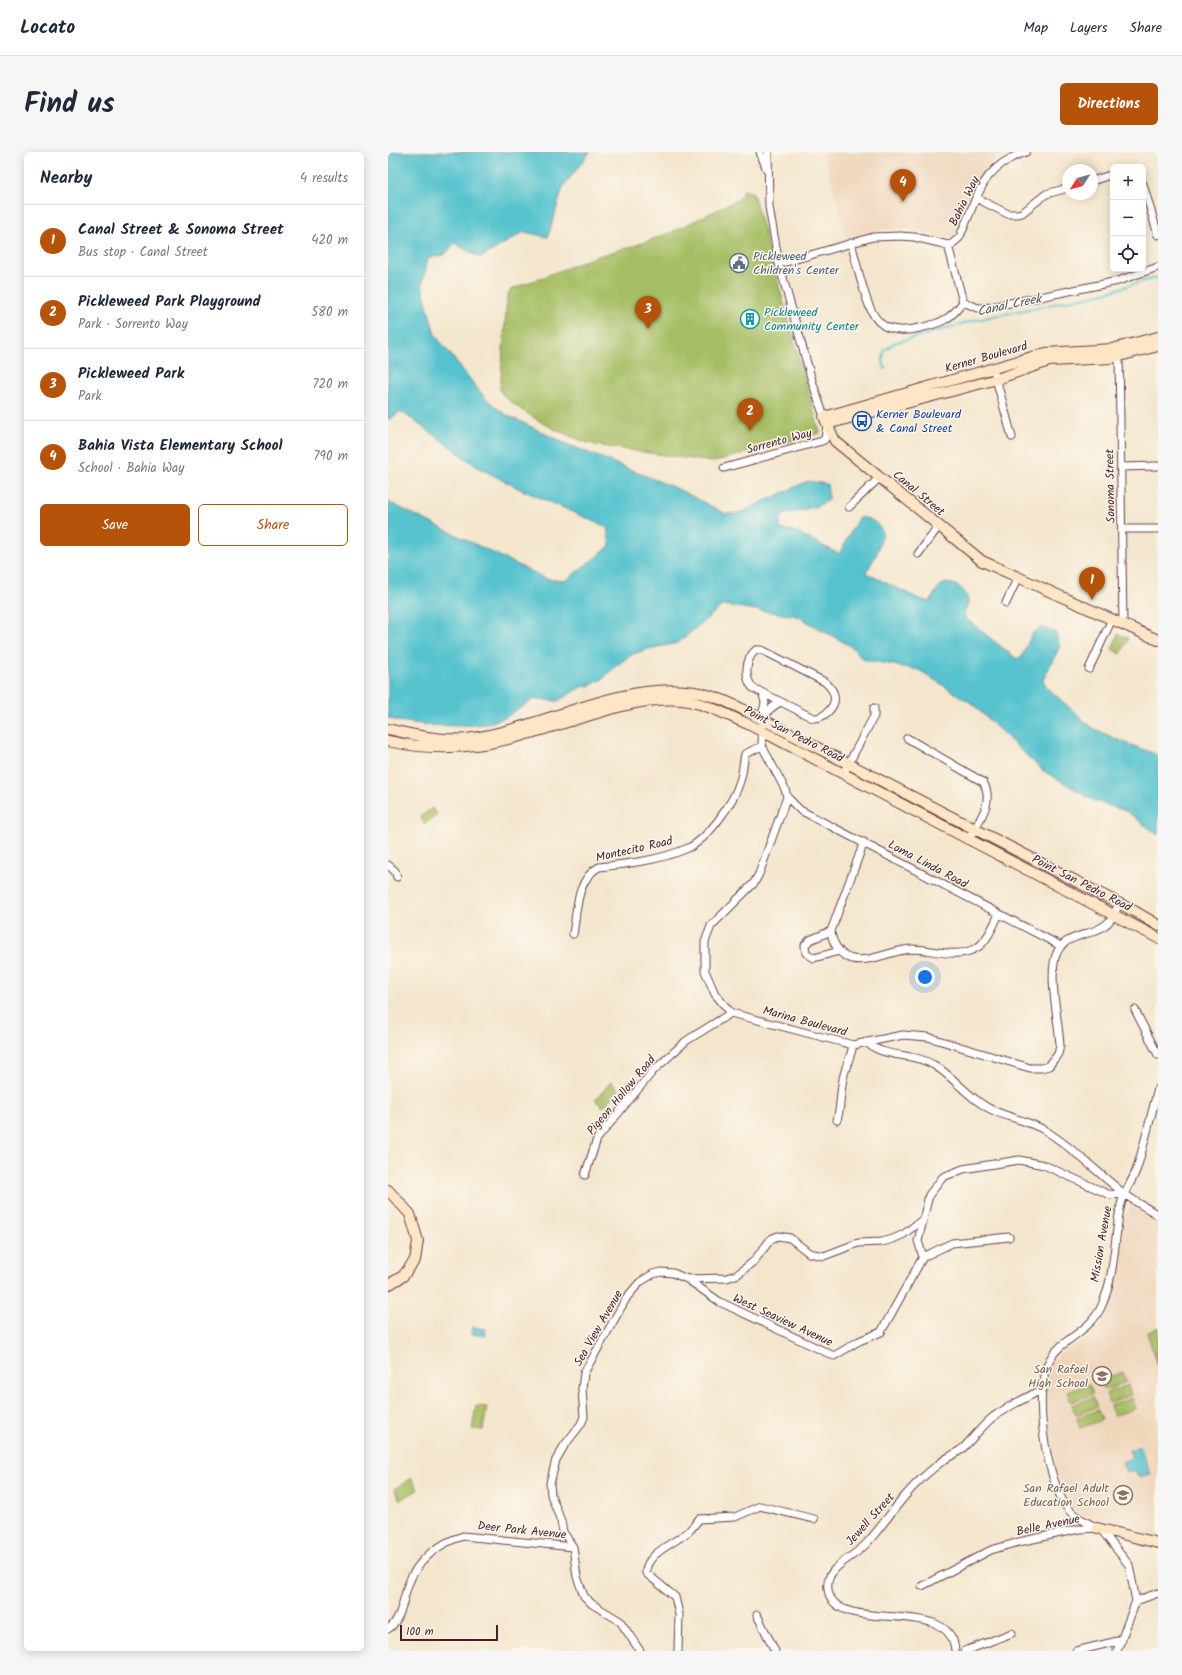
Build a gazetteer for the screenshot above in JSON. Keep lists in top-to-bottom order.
{
  "streets": {
    "main road": [
      "Kerner Boulevard",
      "Canal Street",
      "Point San Pedro Road",
      "Mission Avenue"
    ],
    "street": [
      "Bahia Way",
      "Sorrento Way",
      "Sonoma Street",
      "Montecito Road",
      "Loma Linda Road",
      "Marina Boulevard",
      "Pigeon Hollow Road",
      "West Seaview Avenue",
      "Sea View Avenue",
      "Jewell Street",
      "Belle Avenue",
      "Deer Park Avenue"
    ]
  },
  "crossings": [
    ["Kerner Boulevard", "Sorrento Way"],
    ["Kerner Boulevard", "Sonoma Street"],
    ["Kerner Boulevard", "Canal Street"],
    ["Sorrento Way", "Canal Street"],
    ["Sonoma Street", "Canal Street"],
    ["Loma Linda Road", "Marina Boulevard"],
    ["Marina Boulevard", "Pigeon Hollow Road"],
    ["Mission Avenue", "Jewell Street"],
    ["Mission Avenue", "Belle Avenue"],
    ["West Seaview Avenue", "Sea View Avenue"],
    ["Sea View Avenue", "Deer Park Avenue"]
  ],
  "water": ["Canal Creek"],
  "places": {
    "public building": ["Pickleweed Children's Center"],
    "building": ["Pickleweed Community Center"],
    "bus stop": ["Kerner Boulevard & Canal Street"],
    "school or university": ["San Rafael High School", "San Rafael Adult Education School"]
  },
  "scale_bar": "100 m",
  "north": "bottom left",
  "page": {
    "header": "Locato",
    "nav": ["Map", "Layers", "Share"],
    "title": "Find us",
    "buttons": [
      "Directions",
      ["Save", "Share"]
    ],
    "heading": ["Nearby", "4 results"],
    "map_buttons": ["+", "−"],
    "pins": [
      "4",
      "3",
      "2",
      "1"
    ],
    "list": [
      {
        "mark": "1",
        "name": "Canal Street & Sonoma Street",
        "note": "Bus stop · Canal Street",
        "value": "420 m"
      },
      {
        "mark": "2",
        "name": "Pickleweed Park Playground",
        "note": "Park · Sorrento Way",
        "value": "580 m"
      },
      {
        "mark": "3",
        "name": "Pickleweed Park",
        "note": "Park",
        "value": "720 m"
      },
      {
        "mark": "4",
        "name": "Bahia Vista Elementary School",
        "note": "School · Bahia Way",
        "value": "790 m"
      }
    ],
    "scale": "100 m"
  }
}
